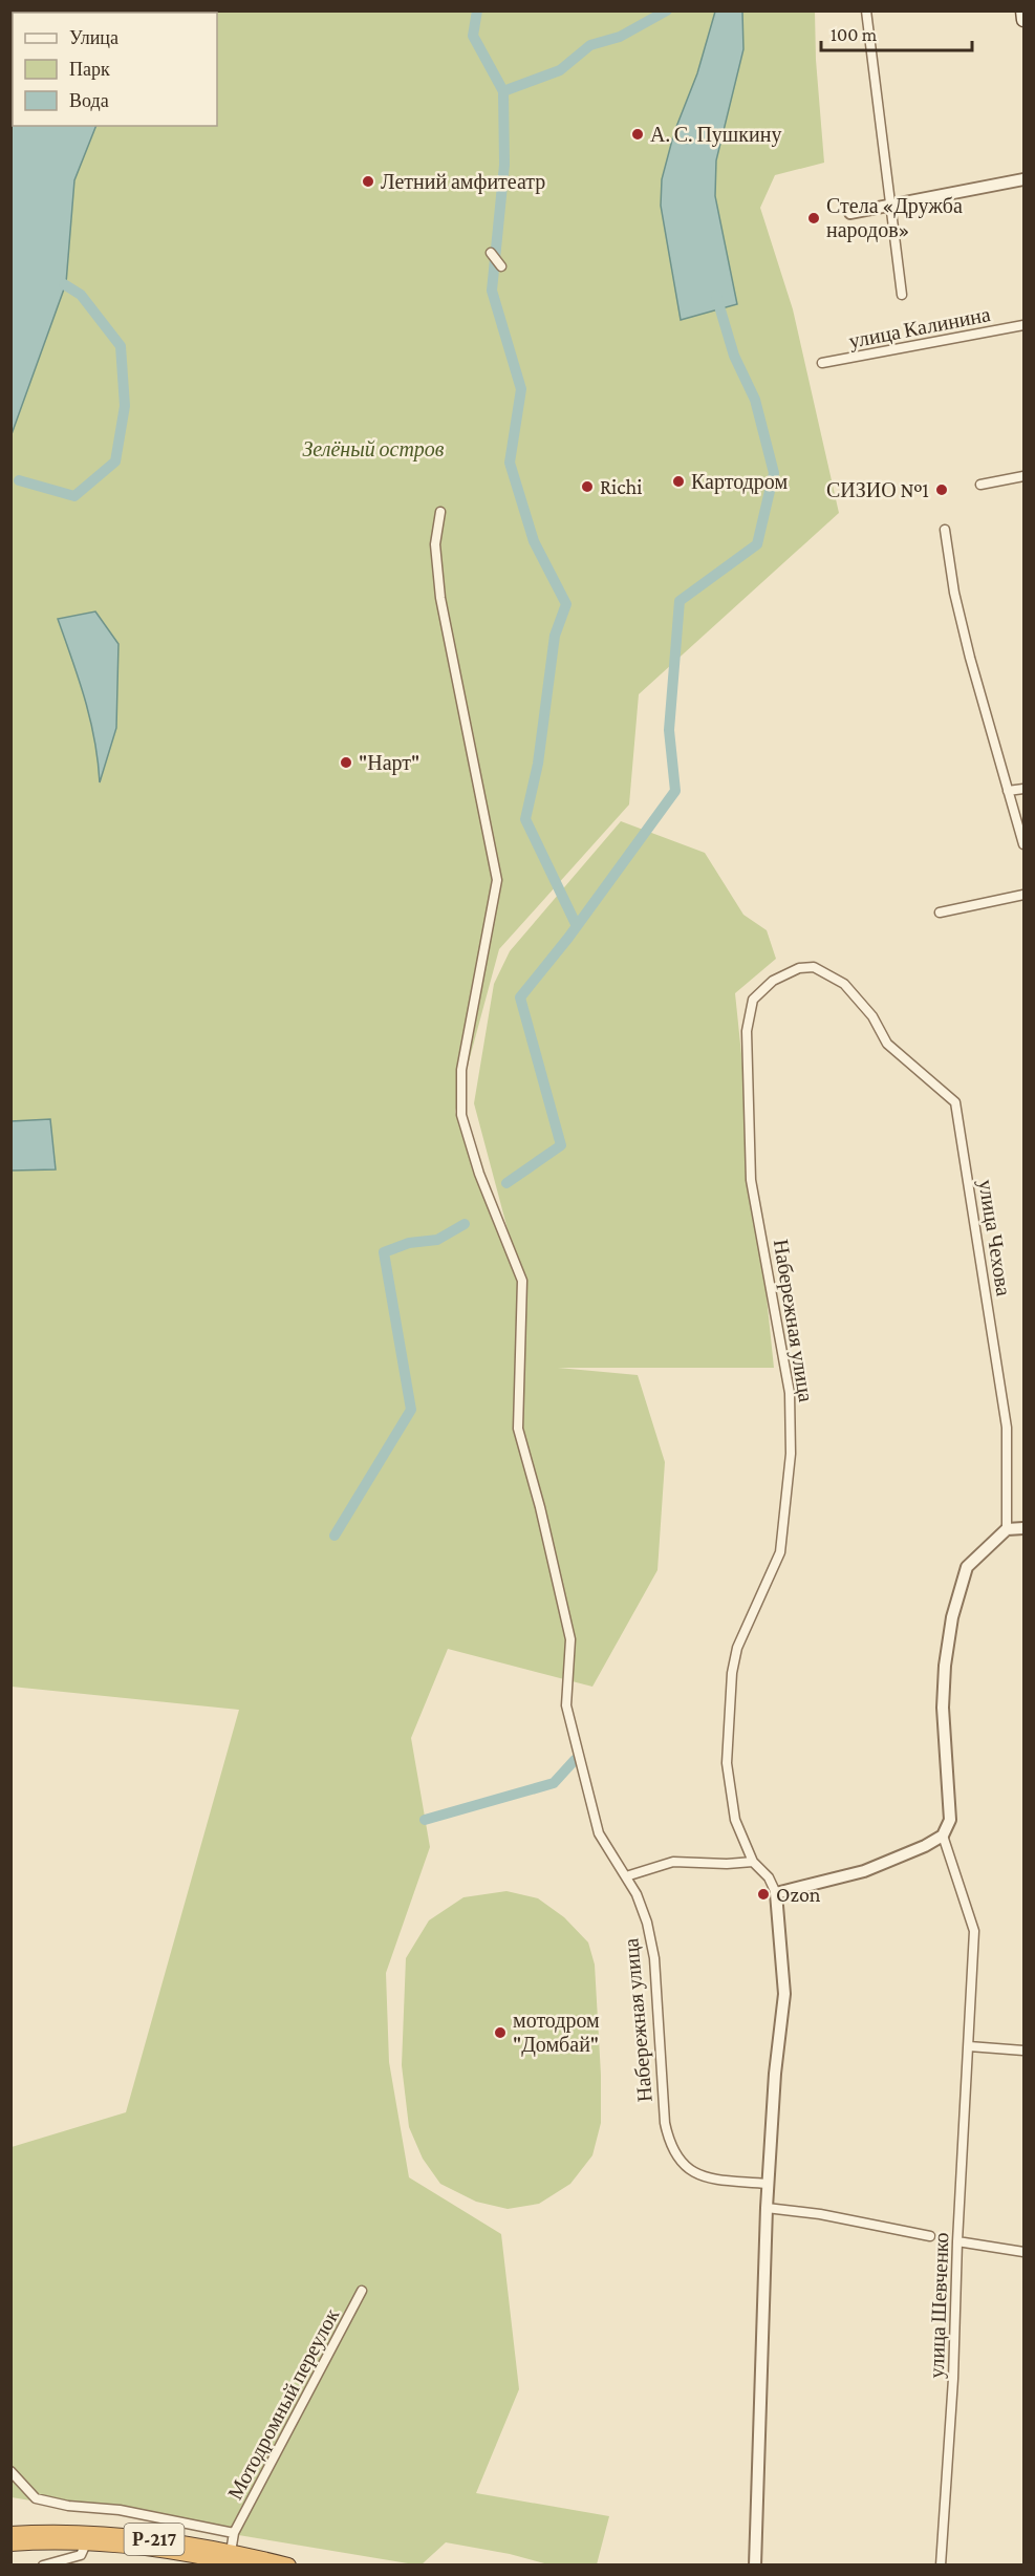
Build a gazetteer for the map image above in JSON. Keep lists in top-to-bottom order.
{
  "streets": {
    "highway": ["Р-217"],
    "street": [
      "улица Калинина",
      "улица Чехова",
      "Набережная улица",
      "улица Шевченко",
      "Мотодромный переулок"
    ]
  },
  "crossings": [
    ["улица Чехова", "Набережная улица"],
    ["Мотодромный переулок", "Р-217"]
  ],
  "parks": ["Зелёный остров"],
  "places": [
    "А. С. Пушкину",
    "Летний амфитеатр",
    "Стела «Дружба народов»",
    "Картодром",
    "Richi",
    "СИЗИО №1",
    "\"Нарт\"",
    "Ozon",
    "мотодром \"Домбай\""
  ],
  "legend": ["Улица", "Парк", "Вода"],
  "scale_bar": "100 m"
}
